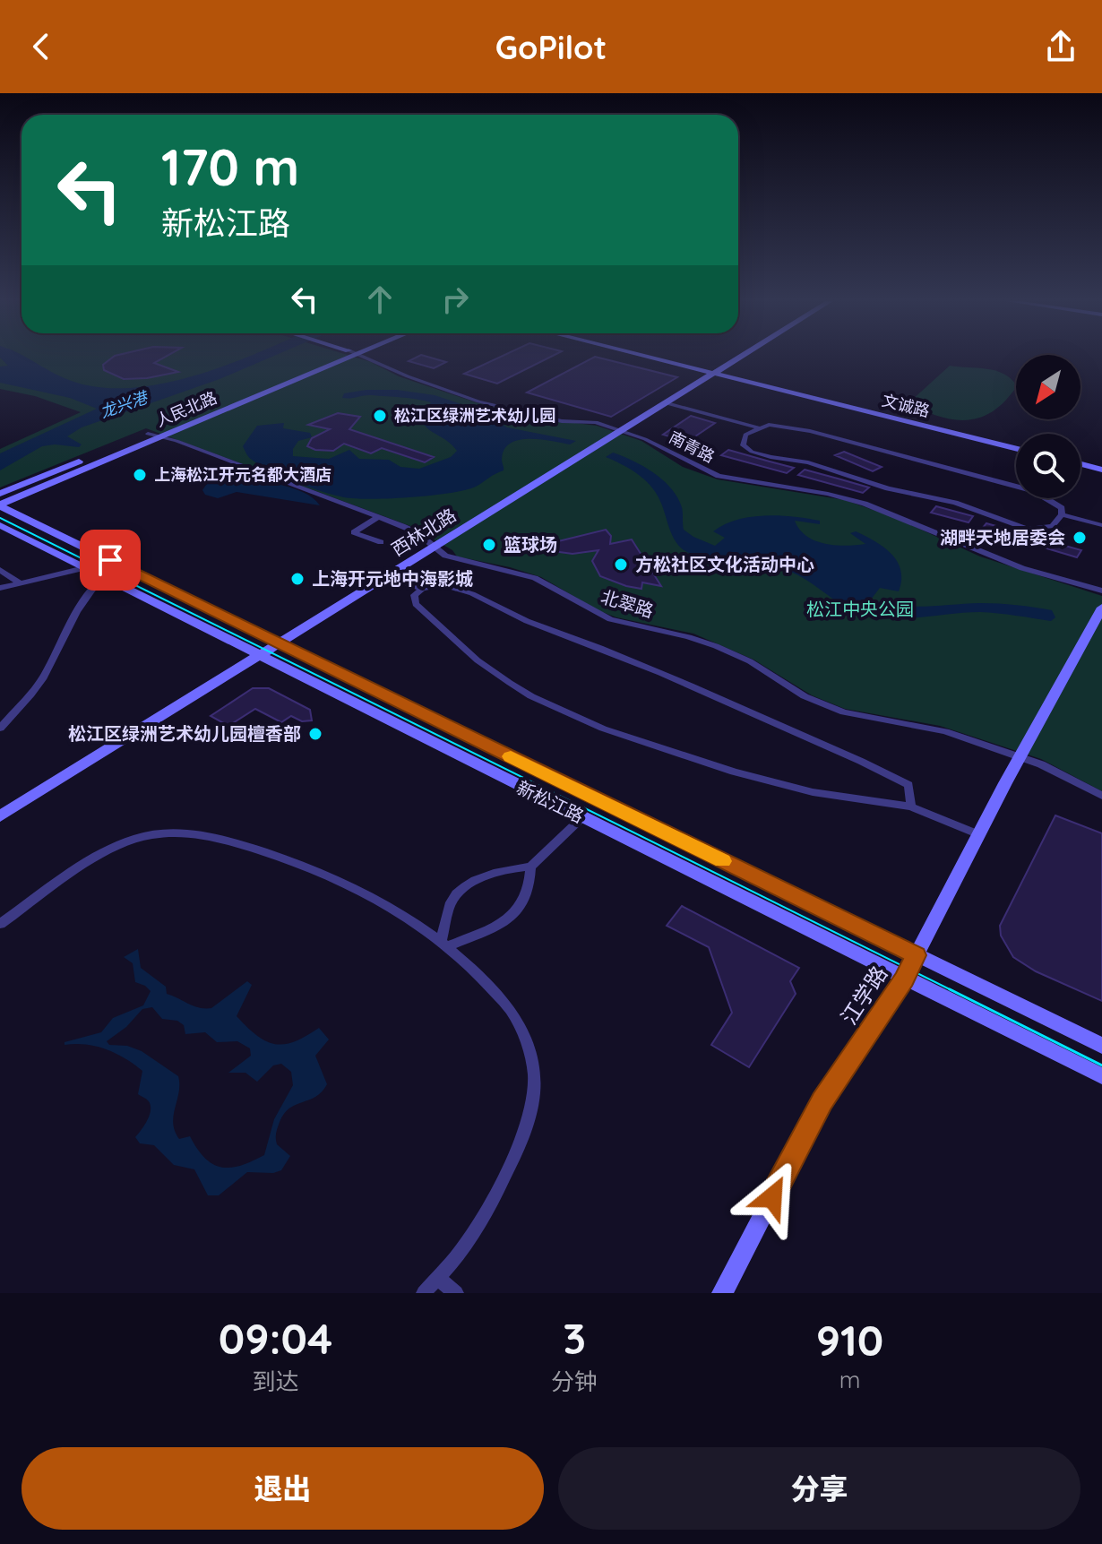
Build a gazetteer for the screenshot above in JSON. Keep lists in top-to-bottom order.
{
  "streets": {
    "main road": [
      "文诚路",
      "人民北路",
      "西林北路",
      "新松江路",
      "江学路"
    ],
    "street": ["南青路", "北翠路"]
  },
  "crossings": [
    ["文诚路", "西林北路"],
    ["人民北路", "北翠路"],
    ["人民北路", "新松江路"],
    ["南青路", "西林北路"],
    ["西林北路", "北翠路"],
    ["西林北路", "新松江路"],
    ["北翠路", "江学路"],
    ["新松江路", "江学路"]
  ],
  "water": ["龙兴港"],
  "parks": ["松江中央公园"],
  "places": [
    "松江区绿洲艺术幼儿园",
    "上海松江开元名都大酒店",
    "湖畔天地居委会",
    "篮球场",
    "方松社区文化活动中心",
    "上海开元地中海影城",
    "松江区绿洲艺术幼儿园檀香部"
  ],
  "north": "bottom left",
  "page": {
    "header": "GoPilot",
    "turn": ["170 m", "新松江路"],
    "eta": [
      "09:04",
      "到达",
      "3",
      "分钟",
      "910",
      "m"
    ],
    "buttons": ["退出", "分享"]
  }
}
